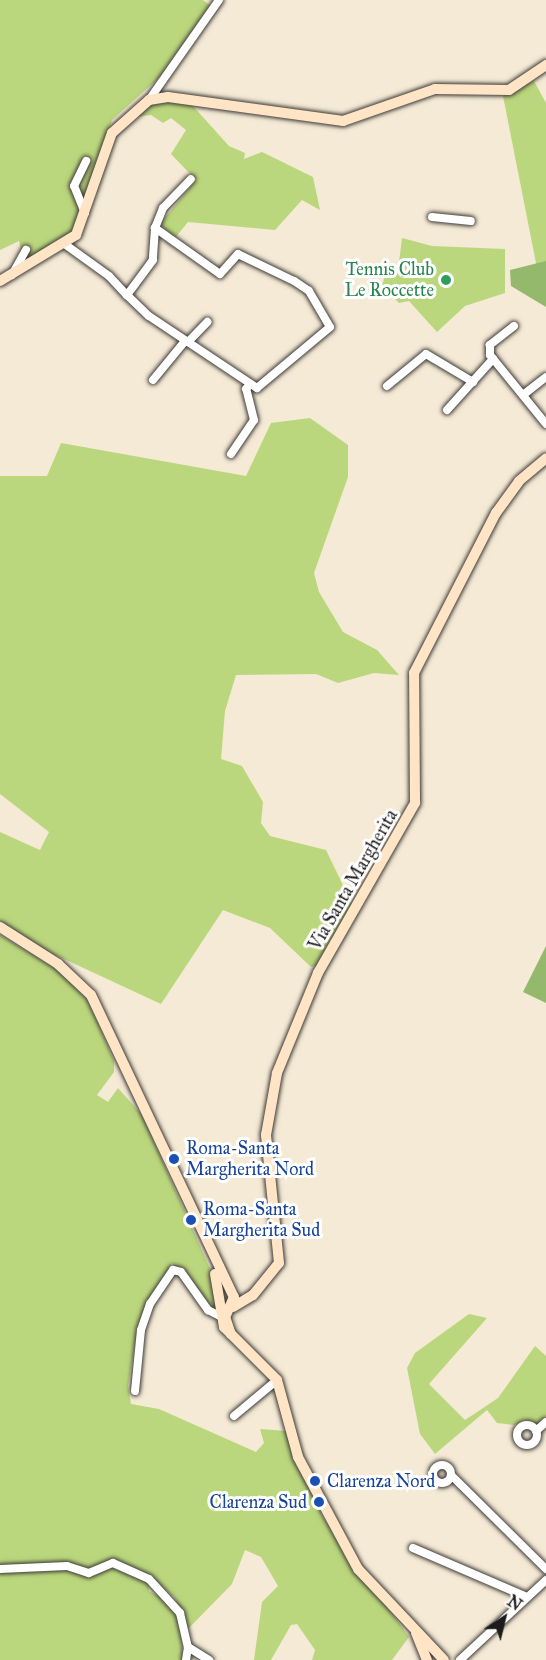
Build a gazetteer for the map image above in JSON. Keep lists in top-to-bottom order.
{
  "streets": {
    "main road": ["Via Santa Margherita"]
  },
  "places": [
    "Tennis Club Le Roccette",
    "Roma-Santa Margherita Nord",
    "Roma-Santa Margherita Sud",
    "Clarenza Nord",
    "Clarenza Sud"
  ],
  "north": "top right"
}
